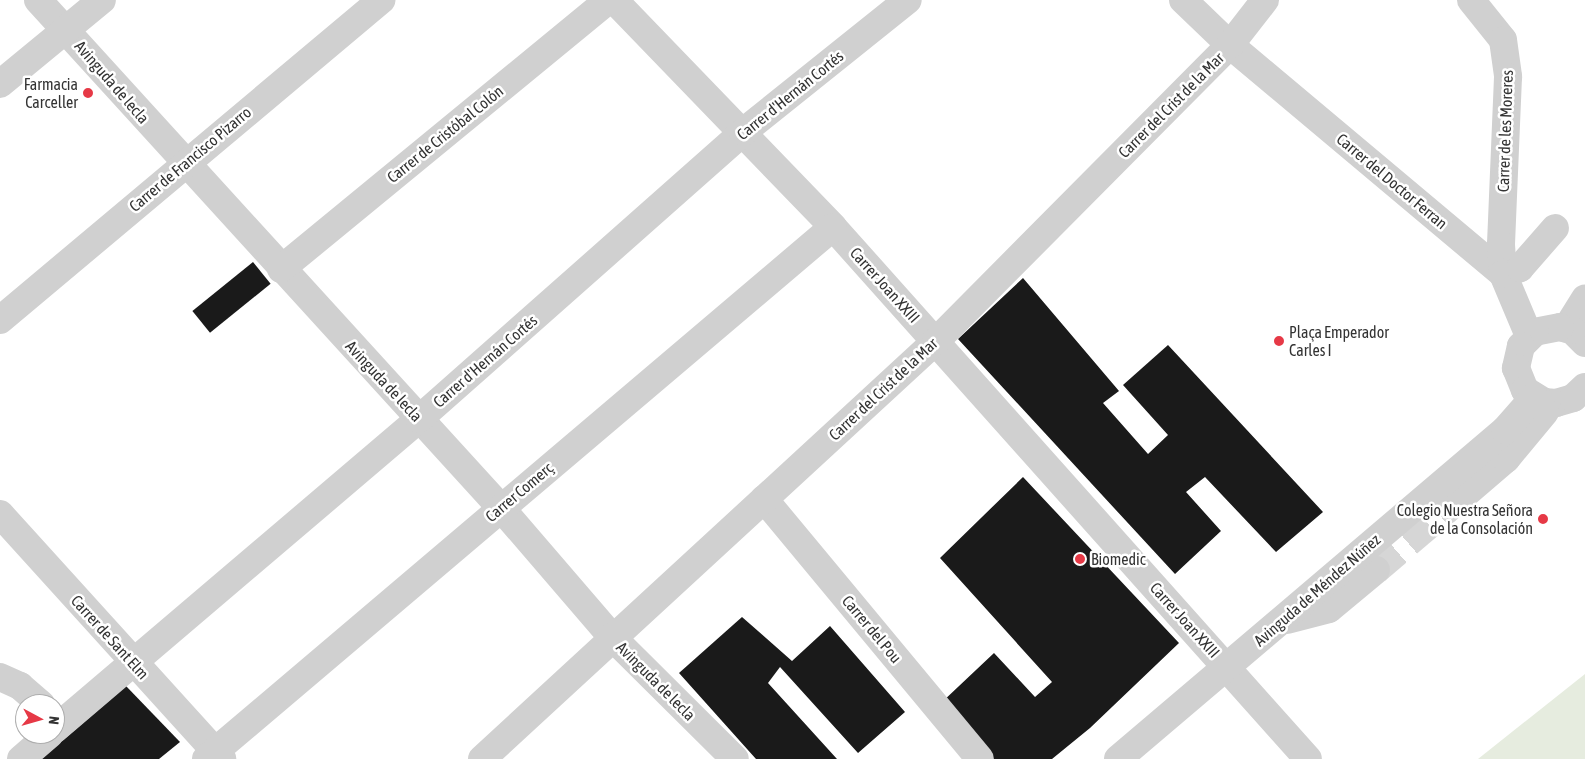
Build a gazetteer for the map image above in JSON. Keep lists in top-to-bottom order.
{
  "streets": {
    "street": [
      "Avinguda de lecla",
      "Carrer d'Hernán Cortés",
      "Carrer del Crist de la Mar",
      "Carrer de les Moreres",
      "Carrer de Cristóbal Colón",
      "Carrer de Francisco Pizarro",
      "Carrer del Doctor Ferran",
      "Carrer Joan XXIII",
      "Carrer Comerç",
      "Avinguda de Méndez Núñez",
      "Carrer del Pou",
      "Carrer de Sant Elm"
    ]
  },
  "crossings": [
    ["Avinguda de lecla", "Carrer d'Hernán Cortés"],
    ["Avinguda de lecla", "Carrer del Crist de la Mar"],
    ["Avinguda de lecla", "Carrer de Cristóbal Colón"],
    ["Avinguda de lecla", "Carrer de Francisco Pizarro"],
    ["Avinguda de lecla", "Carrer Comerç"],
    ["Carrer d'Hernán Cortés", "Carrer Joan XXIII"],
    ["Carrer d'Hernán Cortés", "Carrer de Sant Elm"],
    ["Carrer del Crist de la Mar", "Carrer del Doctor Ferran"],
    ["Carrer del Crist de la Mar", "Carrer Joan XXIII"],
    ["Carrer del Crist de la Mar", "Carrer del Pou"],
    ["Carrer de les Moreres", "Carrer del Doctor Ferran"],
    ["Carrer Joan XXIII", "Carrer Comerç"],
    ["Carrer Joan XXIII", "Avinguda de Méndez Núñez"],
    ["Carrer Comerç", "Carrer de Sant Elm"]
  ],
  "places": [
    "Farmacia Carceller",
    "Plaça Emperador Carles I",
    "Colegio Nuestra Señora de la Consolación",
    "Biomedic"
  ],
  "north": "right"
}
